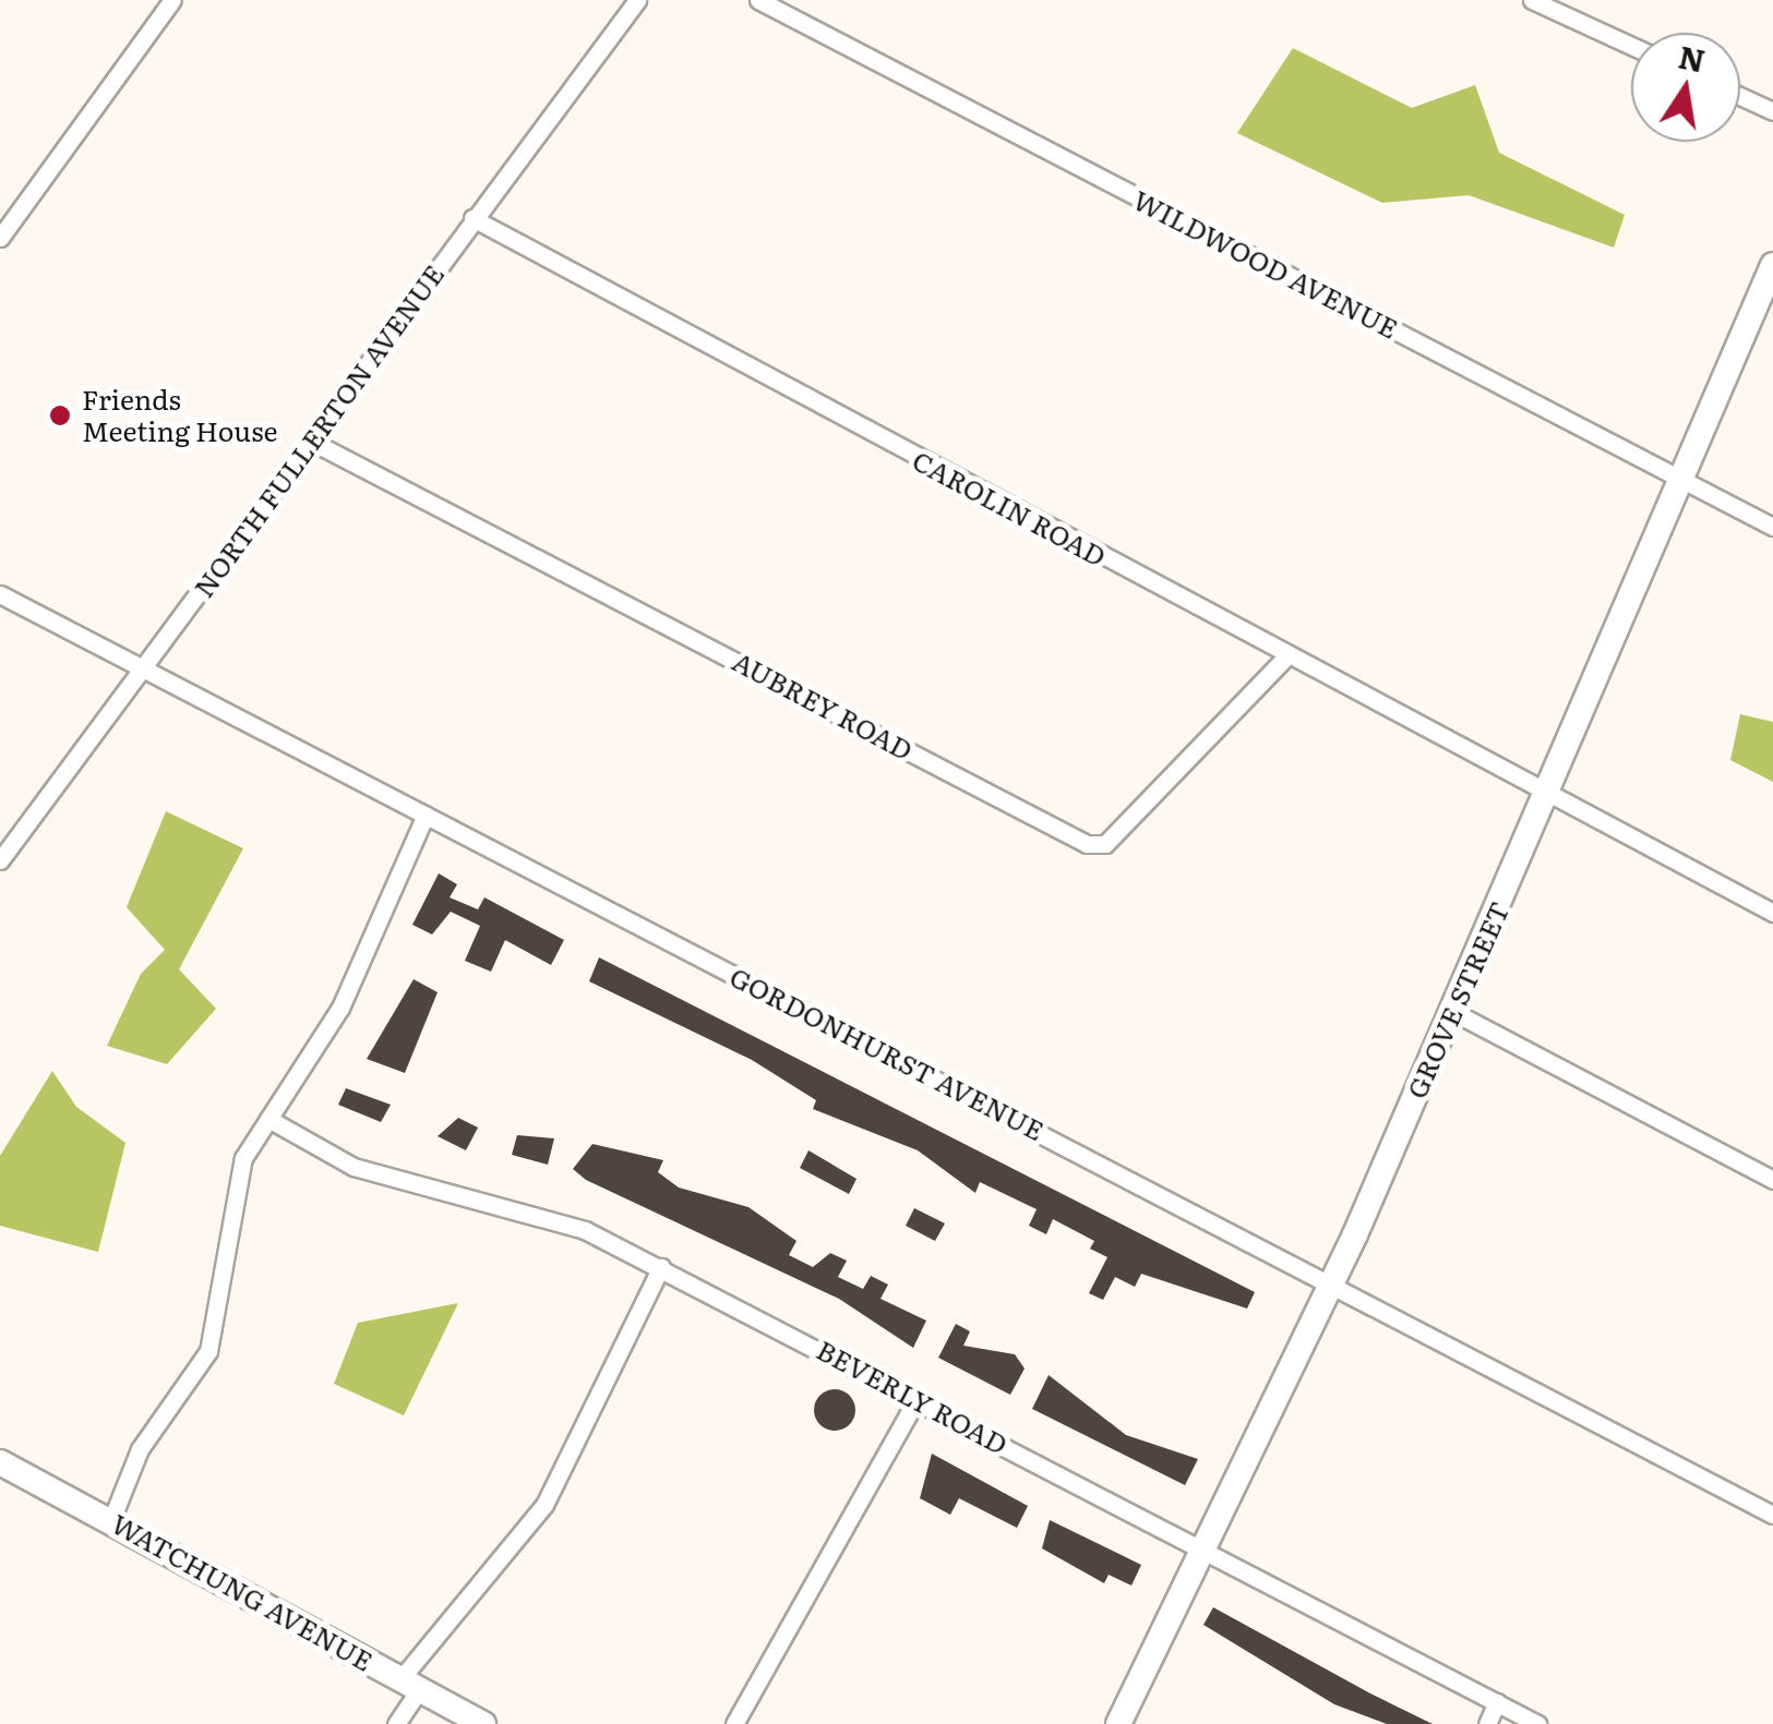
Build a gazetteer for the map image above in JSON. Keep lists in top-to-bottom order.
{
  "streets": {
    "main road": ["GROVE STREET", "WATCHUNG AVENUE"],
    "street": [
      "WILDWOOD AVENUE",
      "NORTH FULLERTON AVENUE",
      "CAROLIN ROAD",
      "AUBREY ROAD",
      "GORDONHURST AVENUE",
      "BEVERLY ROAD"
    ]
  },
  "crossings": [
    ["WILDWOOD AVENUE", "GROVE STREET"],
    ["NORTH FULLERTON AVENUE", "CAROLIN ROAD"],
    ["NORTH FULLERTON AVENUE", "AUBREY ROAD"],
    ["NORTH FULLERTON AVENUE", "GORDONHURST AVENUE"],
    ["CAROLIN ROAD", "AUBREY ROAD"],
    ["CAROLIN ROAD", "GROVE STREET"],
    ["GROVE STREET", "GORDONHURST AVENUE"],
    ["GROVE STREET", "BEVERLY ROAD"]
  ],
  "places": ["Friends Meeting House"],
  "north": "top"
}
